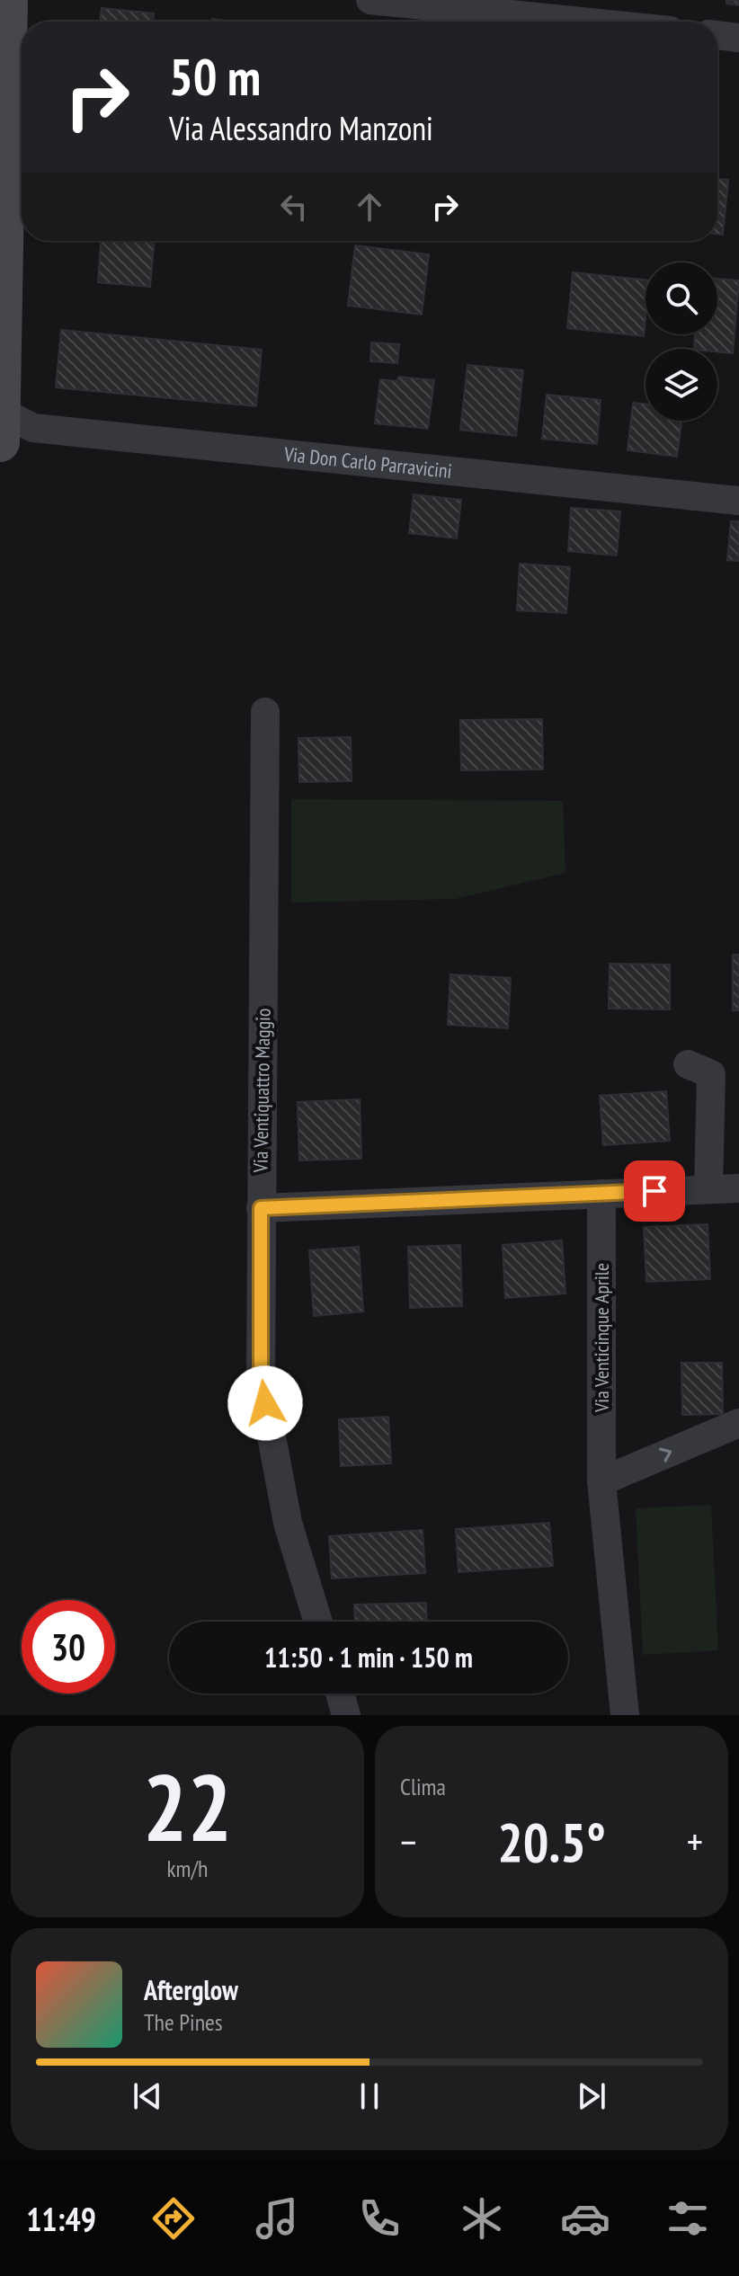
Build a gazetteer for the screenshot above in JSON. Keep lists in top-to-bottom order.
{
  "streets": {
    "street": ["Via Don Carlo Parravicini", "Via Ventiquattro Maggio", "Via Venticinque Aprile"]
  },
  "page": {
    "turn": ["50 m", "Via Alessandro Manzoni"],
    "limit": "30",
    "trip": "11:50 · 1 min · 150 m",
    "tile": [
      ["22", "km/h"],
      "Clima"
    ],
    "heat": ["−", "20.5°", "+"],
    "song": ["Afterglow", "The Pines"],
    "tabs": "11:49"
  }
}
